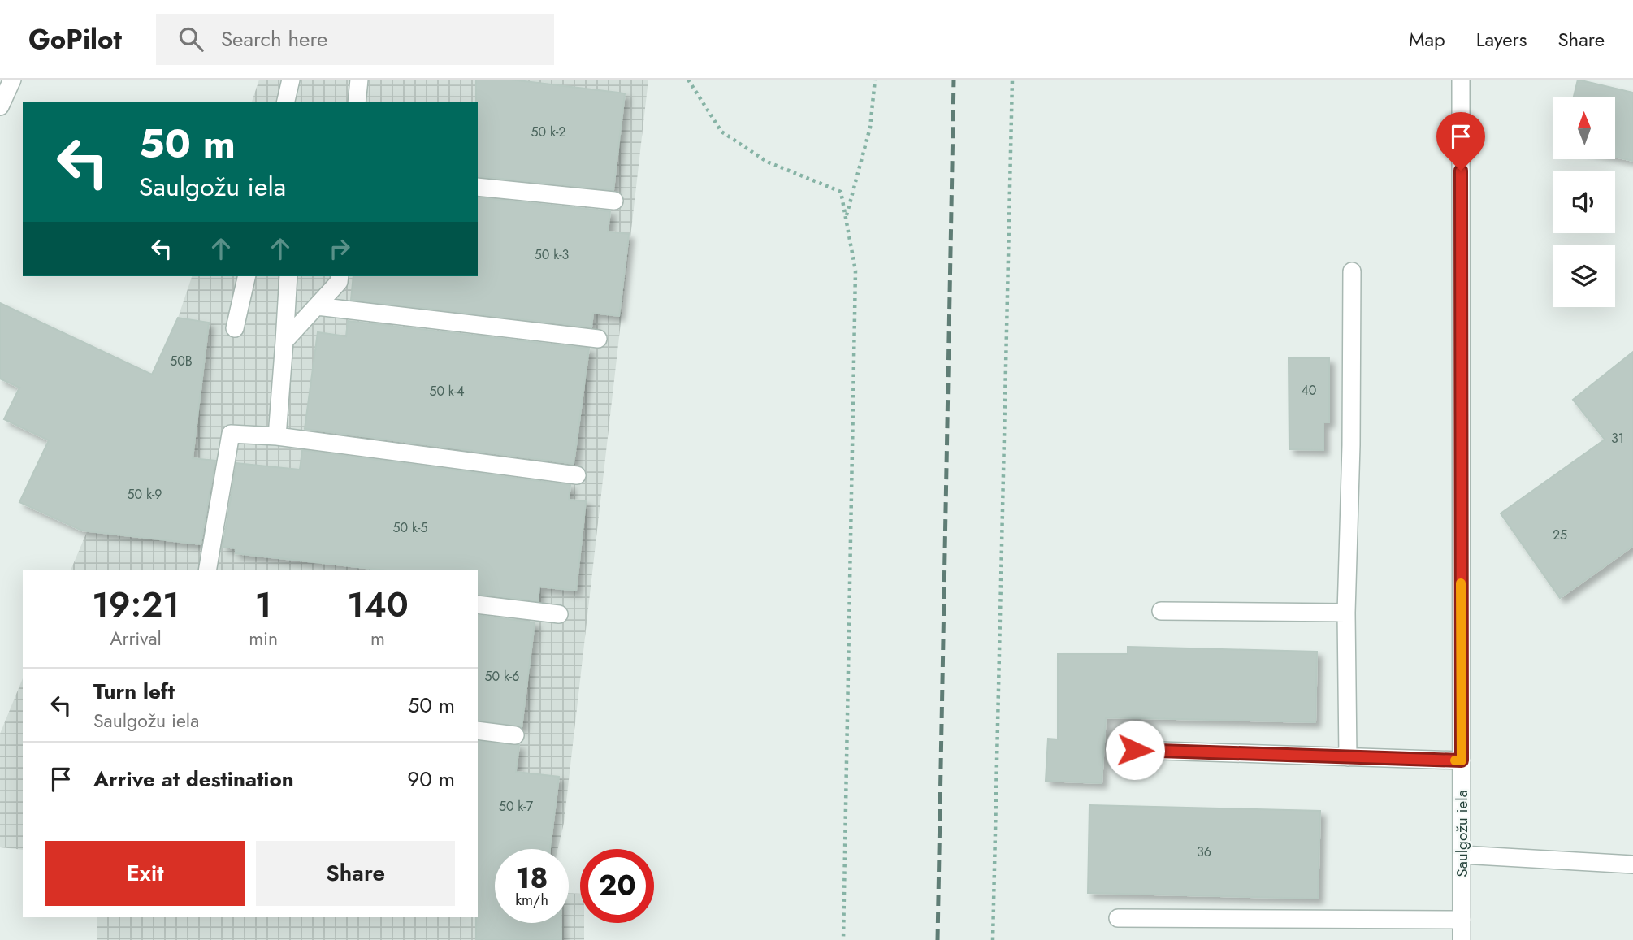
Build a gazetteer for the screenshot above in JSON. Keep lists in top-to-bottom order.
{
  "streets": {
    "street": ["Saulgožu iela"]
  },
  "house_numbers": [
    "50 k-2",
    "50 k-3",
    "50B",
    "40",
    "50 k-4",
    "31",
    "50 k-9",
    "50 k-5",
    "25",
    "50 k-6",
    "50 k-7",
    "36"
  ],
  "north": "top",
  "page": {
    "header": "GoPilot",
    "search": "Search here",
    "nav": ["Map", "Layers", "Share"],
    "turn": ["50 m", "Saulgožu iela"],
    "eta": [
      "19:21",
      "Arrival",
      "1",
      "min",
      "140",
      "m"
    ],
    "list": [
      {
        "name": "Turn left",
        "note": "Saulgožu iela",
        "value": "50 m"
      },
      {
        "name": "Arrive at destination",
        "value": "90 m"
      }
    ],
    "buttons": ["Exit", "Share"],
    "speed": "18 km/h",
    "limit": "20"
  }
}
